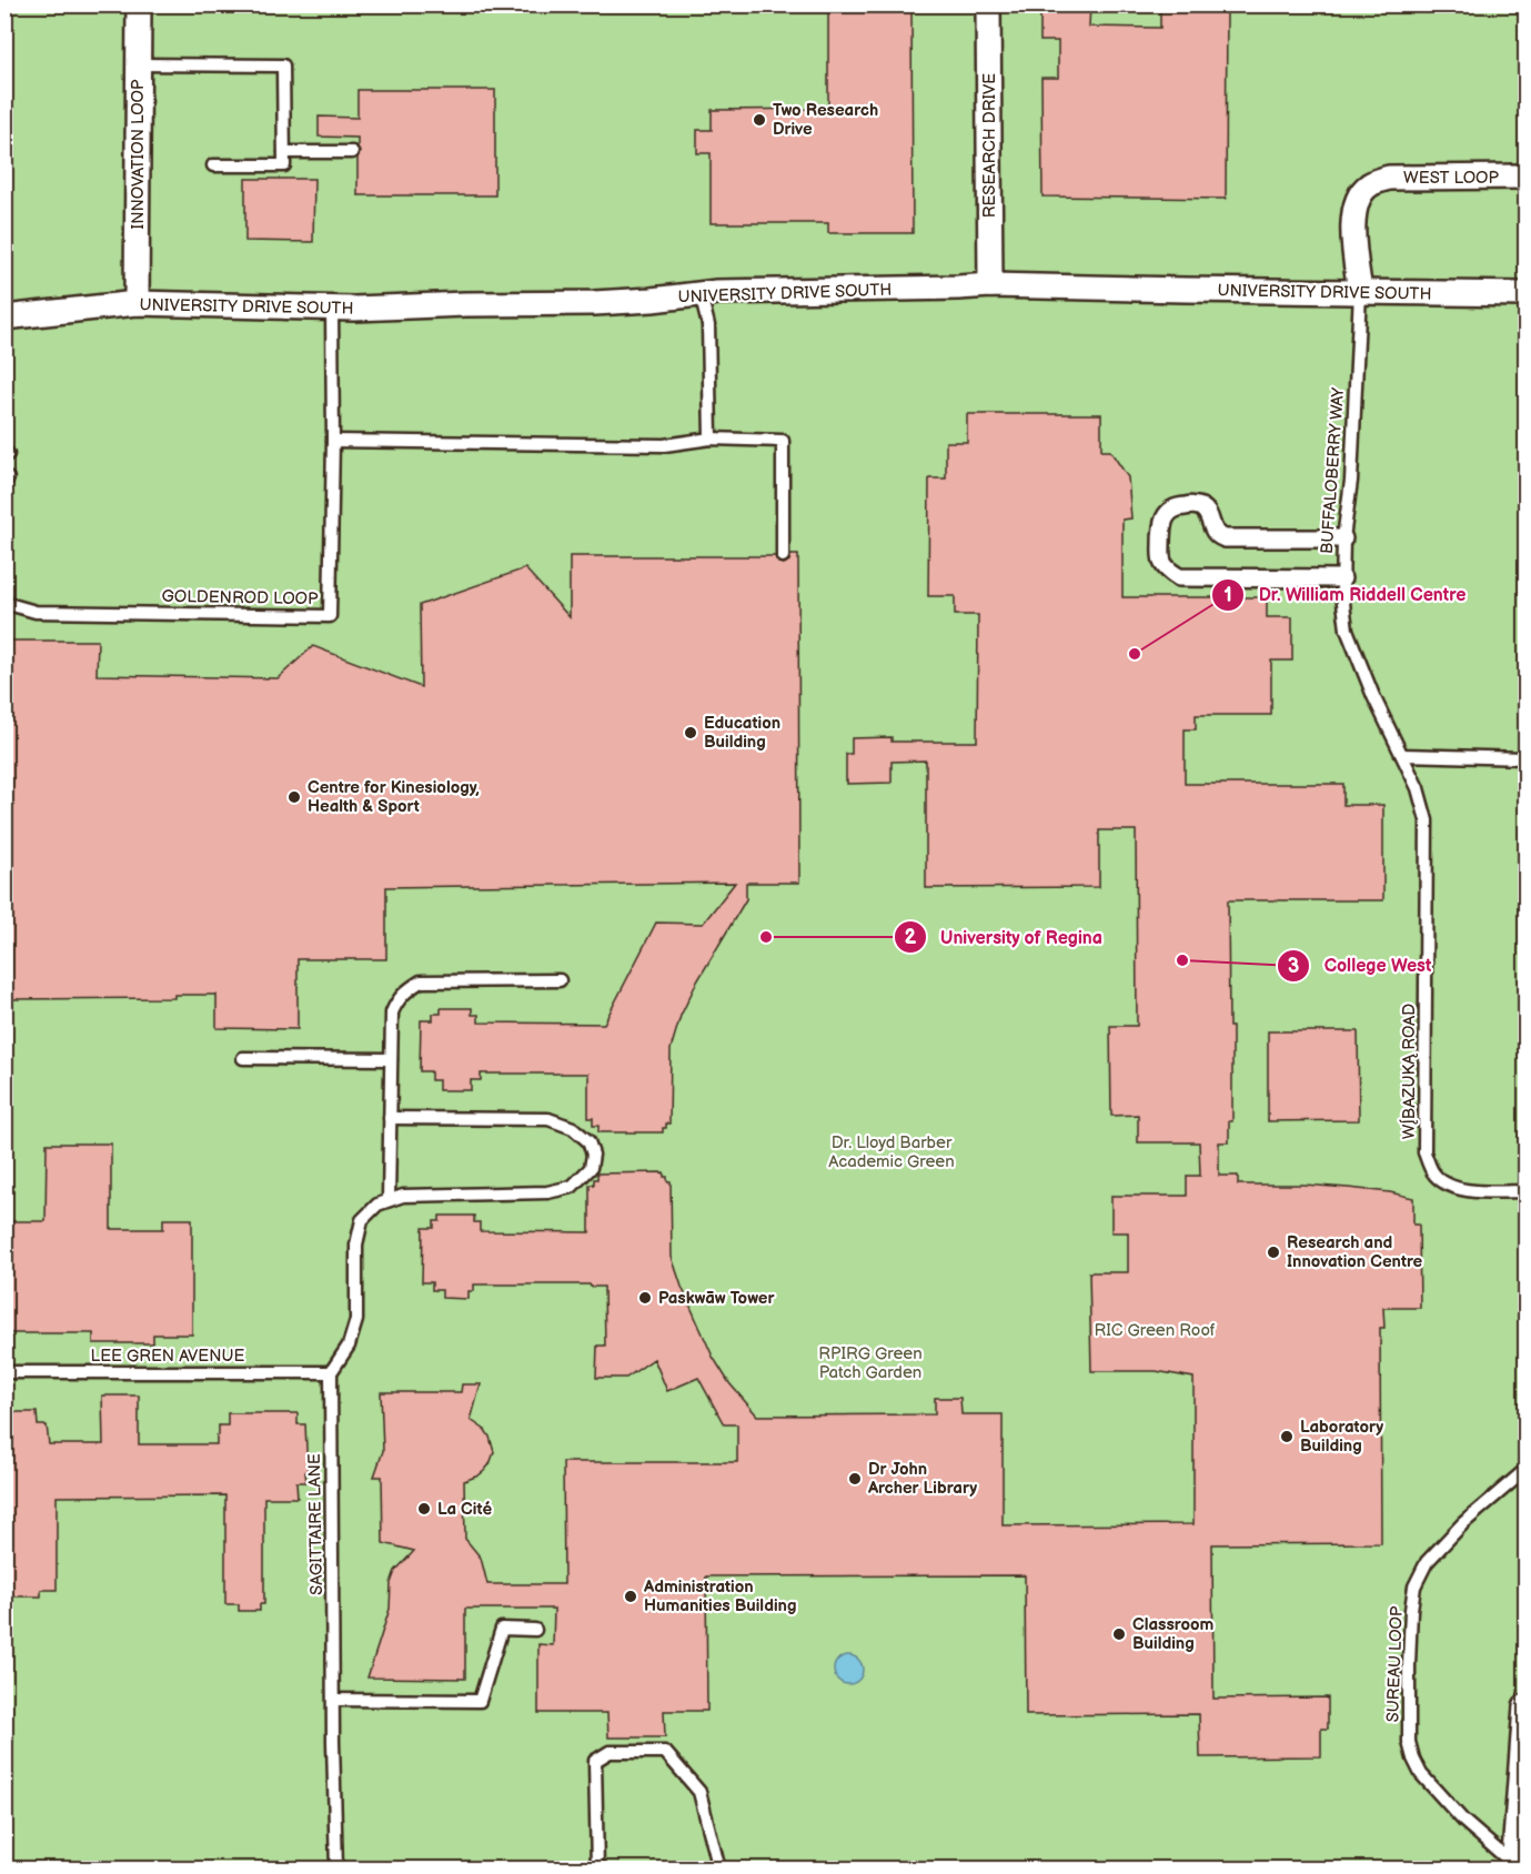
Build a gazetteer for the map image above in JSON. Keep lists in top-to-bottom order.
{
  "streets": {
    "street": [
      "RESEARCH DRIVE",
      "INNOVATION LOOP",
      "WEST LOOP",
      "UNIVERSITY DRIVE SOUTH"
    ],
    "lane": [
      "BUFFALOBERRY WAY",
      "GOLDENROD LOOP",
      "WĮ́BAZUKĄ ROAD",
      "LEE GREN AVENUE",
      "SAGITTAIRE LANE",
      "SUREAU LOOP"
    ]
  },
  "crossings": [
    ["RESEARCH DRIVE", "UNIVERSITY DRIVE SOUTH"],
    ["INNOVATION LOOP", "UNIVERSITY DRIVE SOUTH"],
    ["WEST LOOP", "UNIVERSITY DRIVE SOUTH"],
    ["WEST LOOP", "BUFFALOBERRY WAY"],
    ["UNIVERSITY DRIVE SOUTH", "BUFFALOBERRY WAY"],
    ["UNIVERSITY DRIVE SOUTH", "GOLDENROD LOOP"],
    ["BUFFALOBERRY WAY", "WĮ́BAZUKĄ ROAD"],
    ["LEE GREN AVENUE", "SAGITTAIRE LANE"]
  ],
  "parks": ["Dr. Lloyd Barber Academic Green", "RIC Green Roof", "RPIRG Green Patch Garden"],
  "places": [
    "Two Research Drive",
    "Dr. William Riddell Centre",
    "Education Building",
    "Centre for Kinesiology, Health & Sport",
    "University of Regina",
    "College West",
    "Research and Innovation Centre",
    "Paskwāw Tower",
    "Laboratory Building",
    "Dr John Archer Library",
    "La Cité",
    "Administration Humanities Building",
    "Classroom Building"
  ]
}
